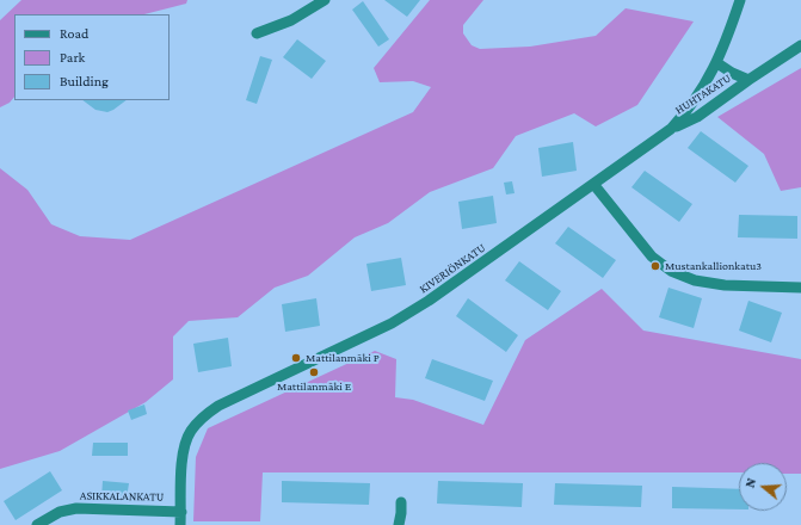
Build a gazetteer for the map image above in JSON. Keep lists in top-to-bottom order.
{
  "streets": {
    "street": ["HUHTAKATU", "KIVERIÖNKATU", "ASIKKALANKATU"]
  },
  "crossings": [
    ["HUHTAKATU", "KIVERIÖNKATU"],
    ["KIVERIÖNKATU", "ASIKKALANKATU"]
  ],
  "places": ["Mustankallionkatu3", "Mattilanmäki P", "Mattilanmäki E"],
  "legend": ["Road", "Park", "Building"],
  "north": "left"
}
